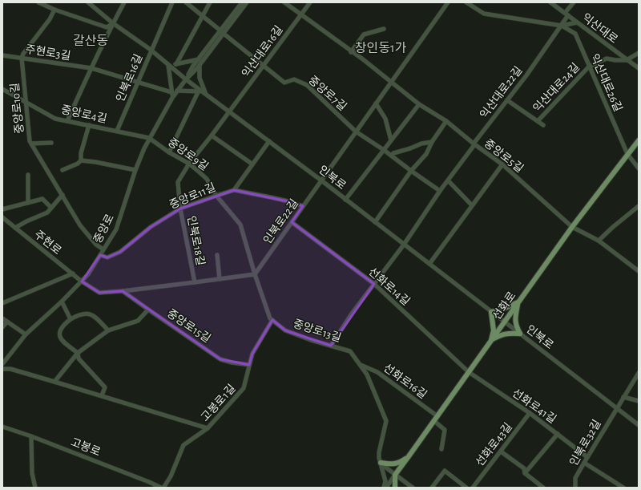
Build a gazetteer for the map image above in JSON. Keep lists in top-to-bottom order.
{
  "streets": {
    "main road": ["선화로"],
    "street": [
      "익산대로",
      "익산대로16길",
      "주현로3길",
      "인북로16길",
      "익산대로26길",
      "익산대로24길",
      "익산대로22길",
      "중앙로7길",
      "중앙로10길",
      "중앙로4길",
      "중앙로9길",
      "중앙로5길",
      "인북로",
      "중앙로11길",
      "인북로22길",
      "중앙로",
      "인북로18길",
      "주현로",
      "선화로14길",
      "중앙로15길",
      "중앙로13길",
      "선화로16길",
      "고봉로1길",
      "선화로41길",
      "인북로32길",
      "선화로43길",
      "고봉로"
    ]
  },
  "crossings": [
    ["익산대로", "익산대로22길"],
    ["익산대로16길", "중앙로7길"],
    ["익산대로16길", "중앙로5길"],
    ["익산대로16길", "인북로"],
    ["익산대로16길", "인북로18길"],
    ["주현로3길", "인북로16길"],
    ["주현로3길", "중앙로10길"],
    ["인북로16길", "중앙로4길"],
    ["인북로16길", "인북로"],
    ["익산대로26길", "익산대로24길"],
    ["익산대로26길", "익산대로22길"],
    ["익산대로26길", "선화로"],
    ["익산대로24길", "익산대로22길"],
    ["익산대로22길", "중앙로5길"],
    ["익산대로22길", "인북로"],
    ["익산대로22길", "선화로14길"],
    ["익산대로22길", "중앙로13길"],
    ["중앙로7길", "인북로22길"],
    ["중앙로7길", "중앙로"],
    ["중앙로10길", "중앙로4길"],
    ["중앙로10길", "중앙로"],
    ["중앙로4길", "중앙로9길"],
    ["중앙로4길", "중앙로"],
    ["중앙로9길", "중앙로11길"],
    ["중앙로9길", "인북로22길"],
    ["중앙로9길", "중앙로"],
    ["중앙로9길", "인북로18길"],
    ["중앙로9길", "중앙로13길"],
    ["중앙로5길", "인북로22길"],
    ["중앙로5길", "선화로"],
    ["인북로", "인북로22길"],
    ["인북로", "중앙로"],
    ["인북로", "인북로18길"],
    ["인북로", "선화로"],
    ["인북로", "인북로32길"],
    ["중앙로11길", "인북로22길"],
    ["중앙로11길", "중앙로"],
    ["중앙로11길", "인북로18길"],
    ["인북로22길", "선화로14길"],
    ["인북로22길", "중앙로13길"],
    ["중앙로", "주현로"],
    ["선화로14길", "선화로"],
    ["선화로14길", "선화로41길"],
    ["선화로", "선화로16길"],
    ["선화로", "선화로41길"],
    ["중앙로15길", "고봉로1길"],
    ["중앙로13길", "선화로16길"],
    ["중앙로13길", "고봉로1길"],
    ["고봉로1길", "고봉로"],
    ["선화로41길", "인북로32길"],
    ["선화로41길", "선화로43길"]
  ],
  "districts": ["갈산동", "창인동1가"]
}
